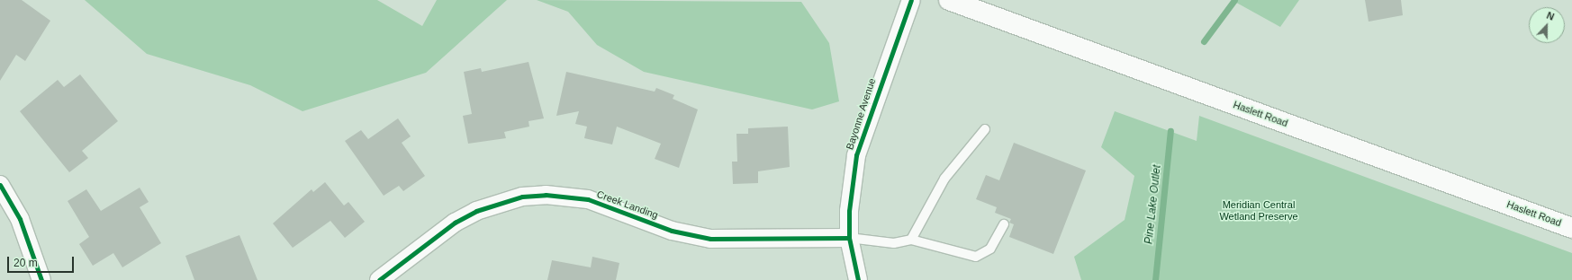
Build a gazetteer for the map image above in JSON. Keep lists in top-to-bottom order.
{
  "streets": {
    "main road": ["Haslett Road"],
    "street": ["Bayonne Avenue", "Creek Landing"]
  },
  "crossings": [
    ["Bayonne Avenue", "Creek Landing"]
  ],
  "water": ["Pine Lake Outlet"],
  "parks": ["Meridian Central Wetland Preserve"],
  "scale_bar": "20 m",
  "north": "top"
}
